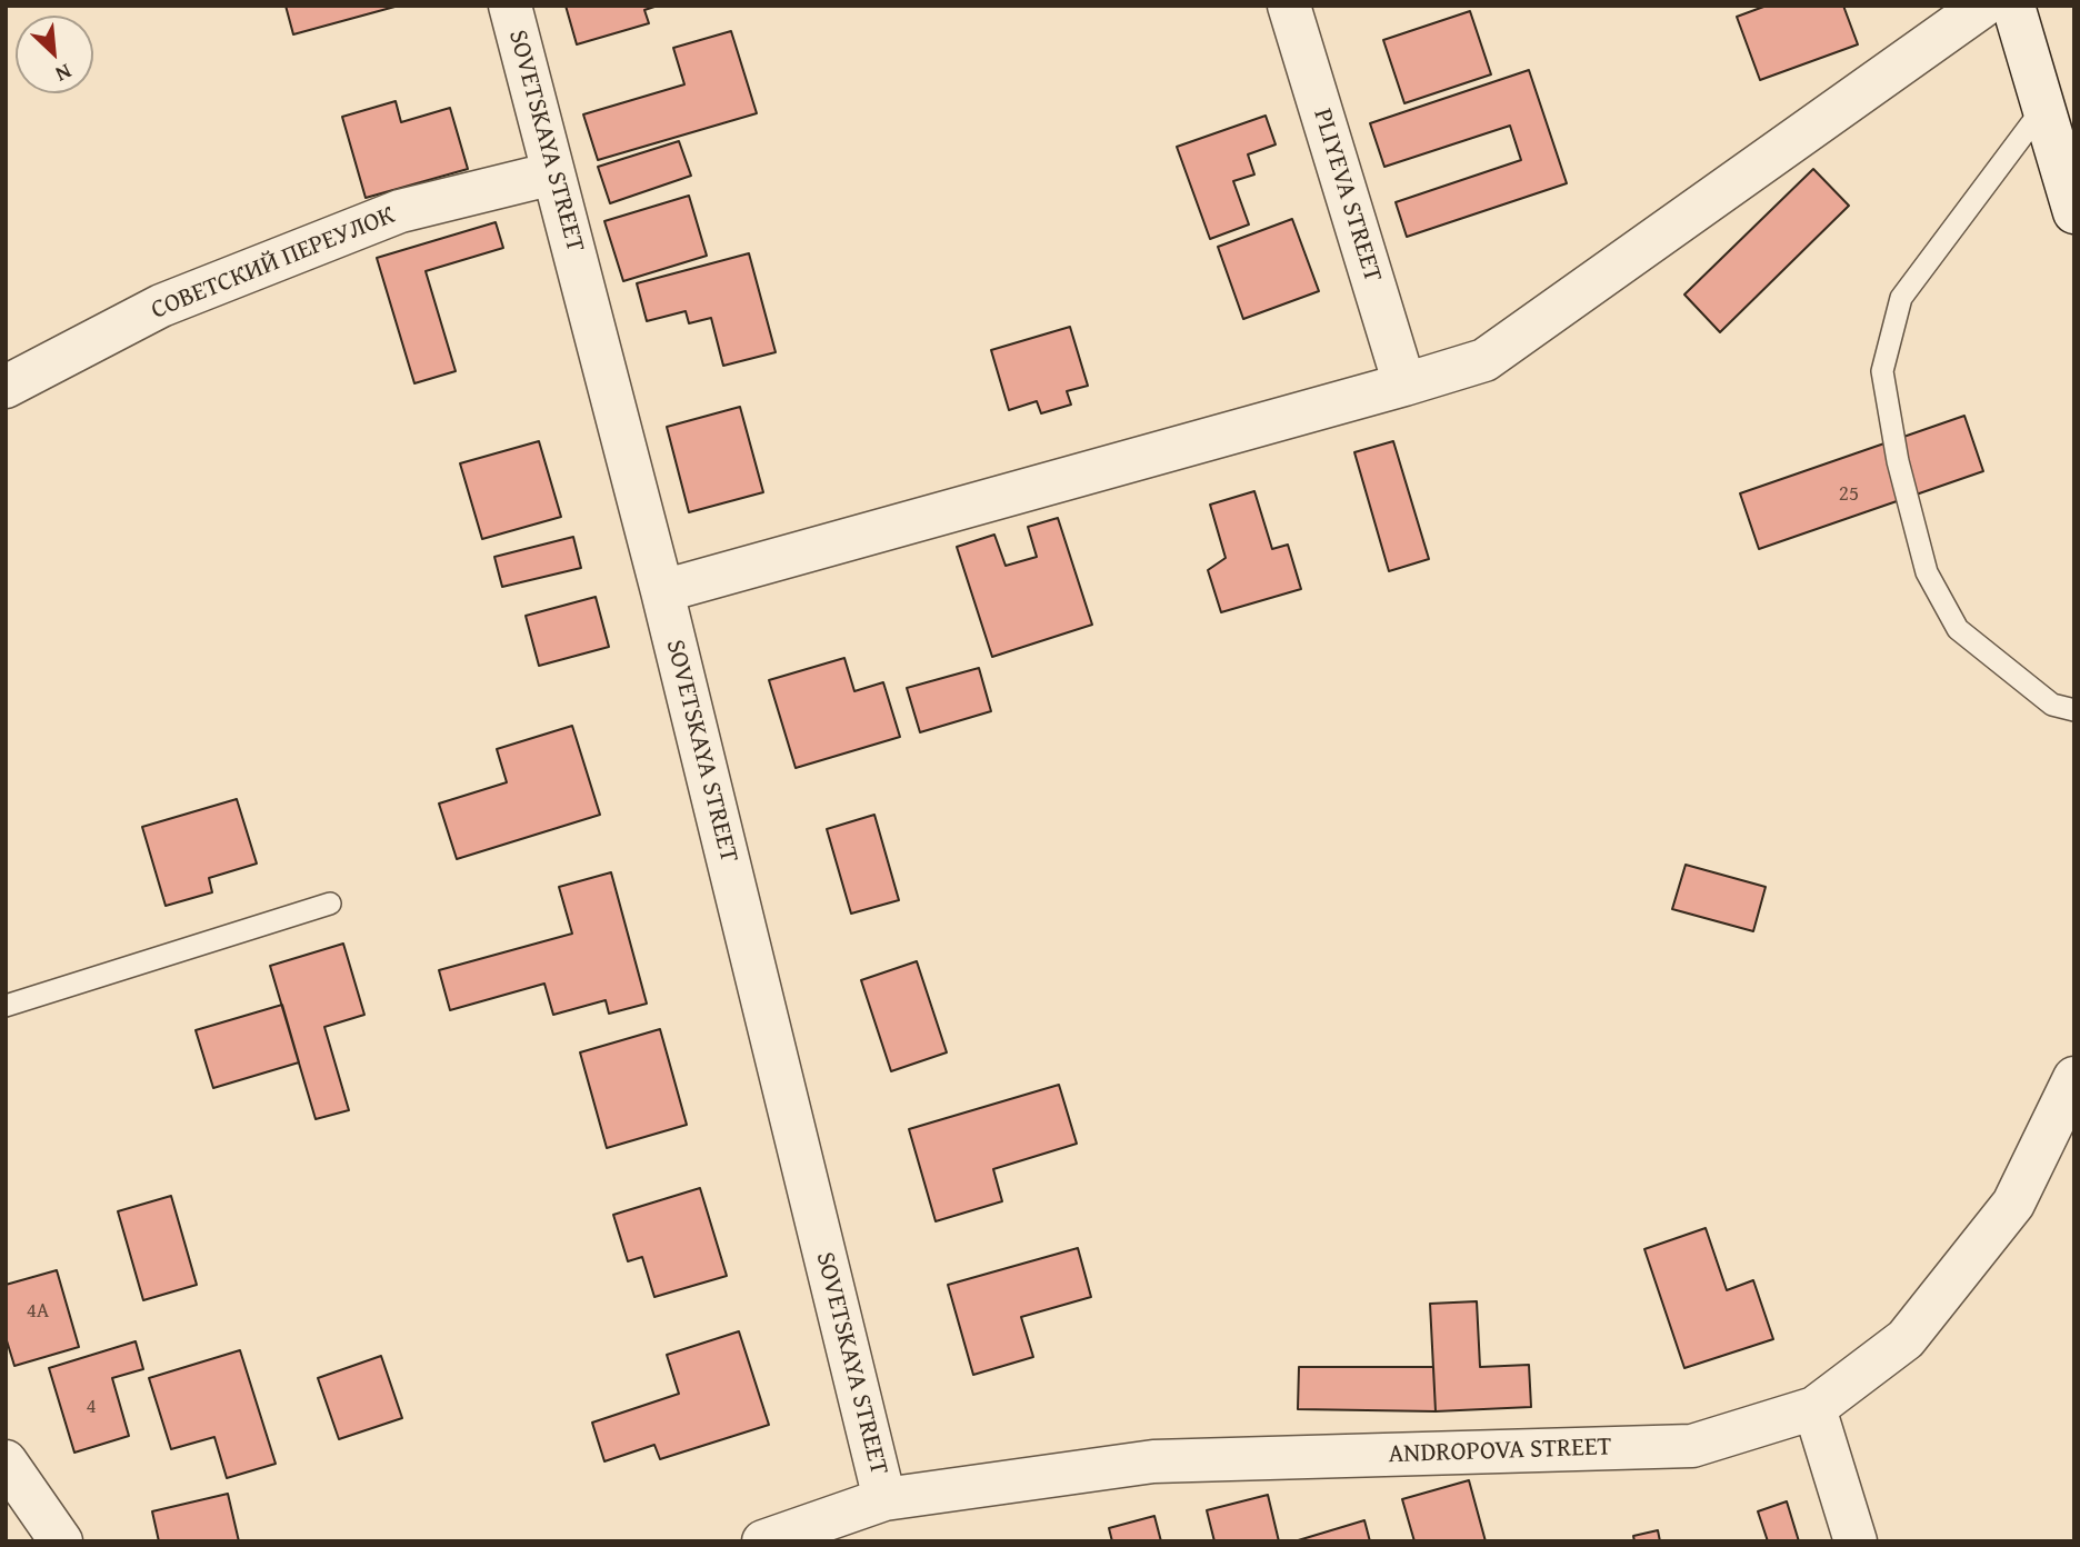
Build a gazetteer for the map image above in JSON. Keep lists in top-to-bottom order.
{
  "streets": {
    "street": [
      "SOVETSKAYA STREET",
      "PLIYEVA STREET",
      "СОВЕТСКИЙ ПЕРЕУЛОК",
      "ANDROPOVA STREET"
    ]
  },
  "crossings": [
    ["SOVETSKAYA STREET", "СОВЕТСКИЙ ПЕРЕУЛОК"],
    ["SOVETSKAYA STREET", "ANDROPOVA STREET"]
  ],
  "house_numbers": ["25", "4А", "4"],
  "north": "bottom right"
}
